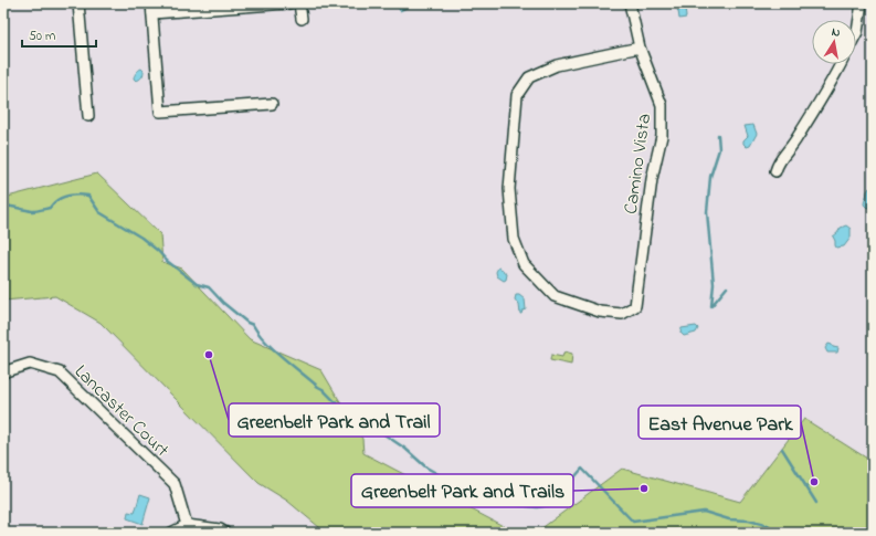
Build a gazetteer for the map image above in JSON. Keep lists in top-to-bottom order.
{
  "streets": {
    "street": ["Camino Vista", "Lancaster Court"]
  },
  "places": ["Greenbelt Park and Trail", "East Avenue Park", "Greenbelt Park and Trails"],
  "scale_bar": "50 m",
  "north": "top"
}
